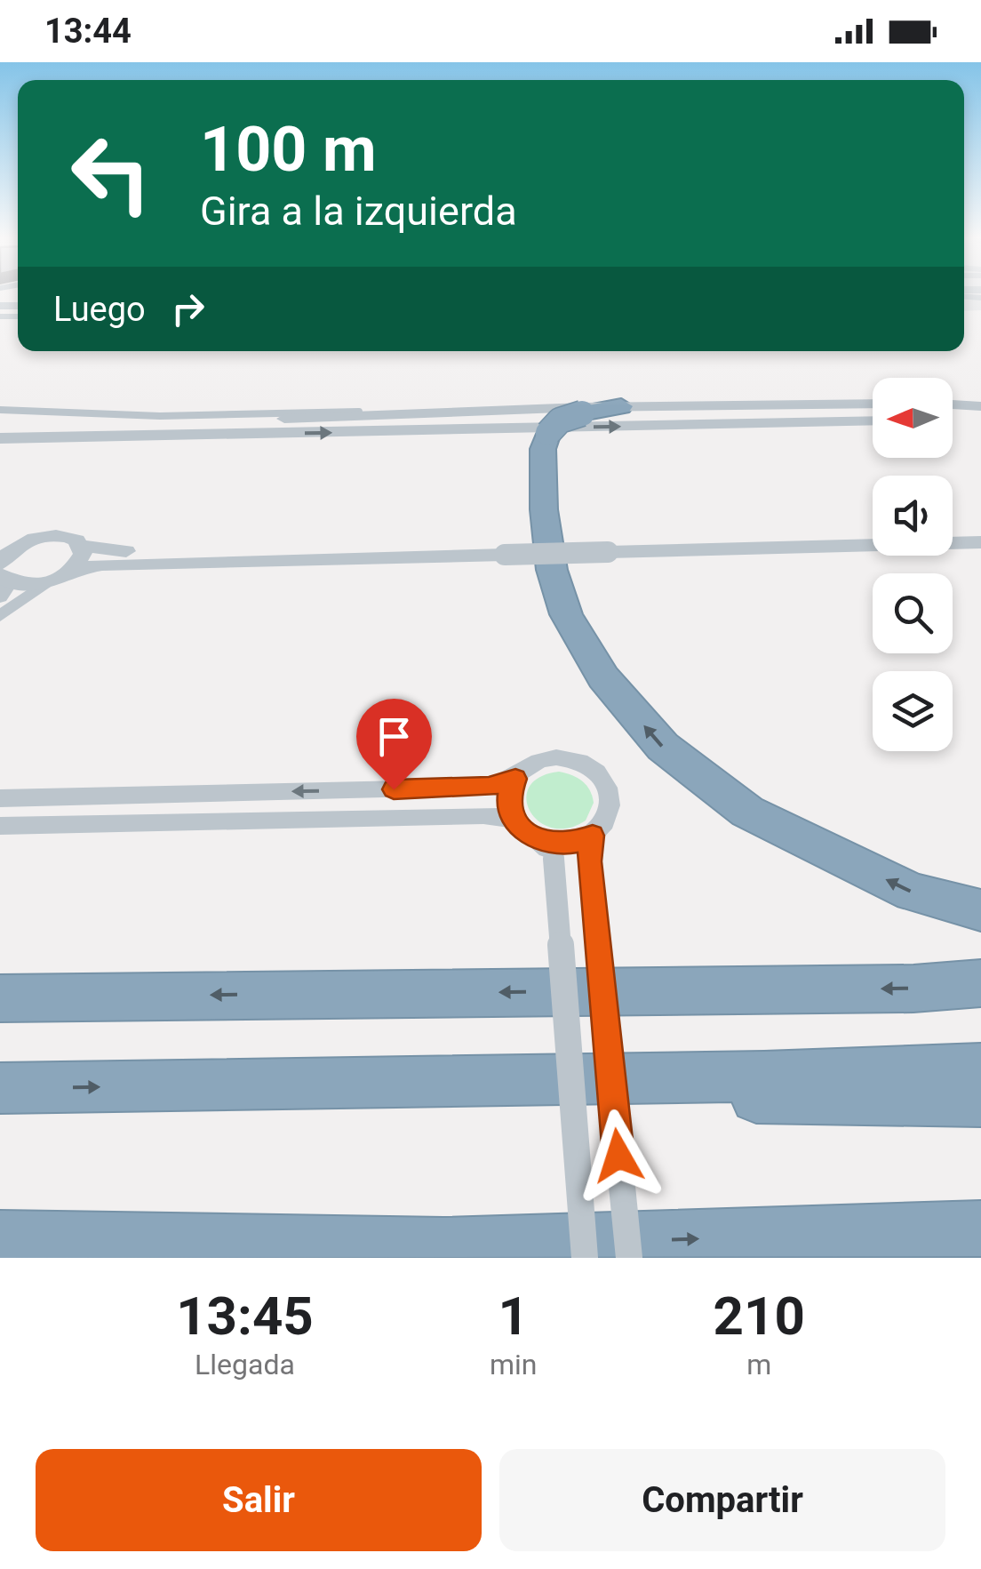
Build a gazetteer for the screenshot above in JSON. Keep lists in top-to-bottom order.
{
  "north": "left",
  "page": {
    "status": "13:44",
    "turn": ["100 m", "Gira a la izquierda"],
    "then": "Luego",
    "eta": [
      "13:45",
      "Llegada",
      "1",
      "min",
      "210",
      "m"
    ],
    "buttons": ["Salir", "Compartir"]
  }
}
